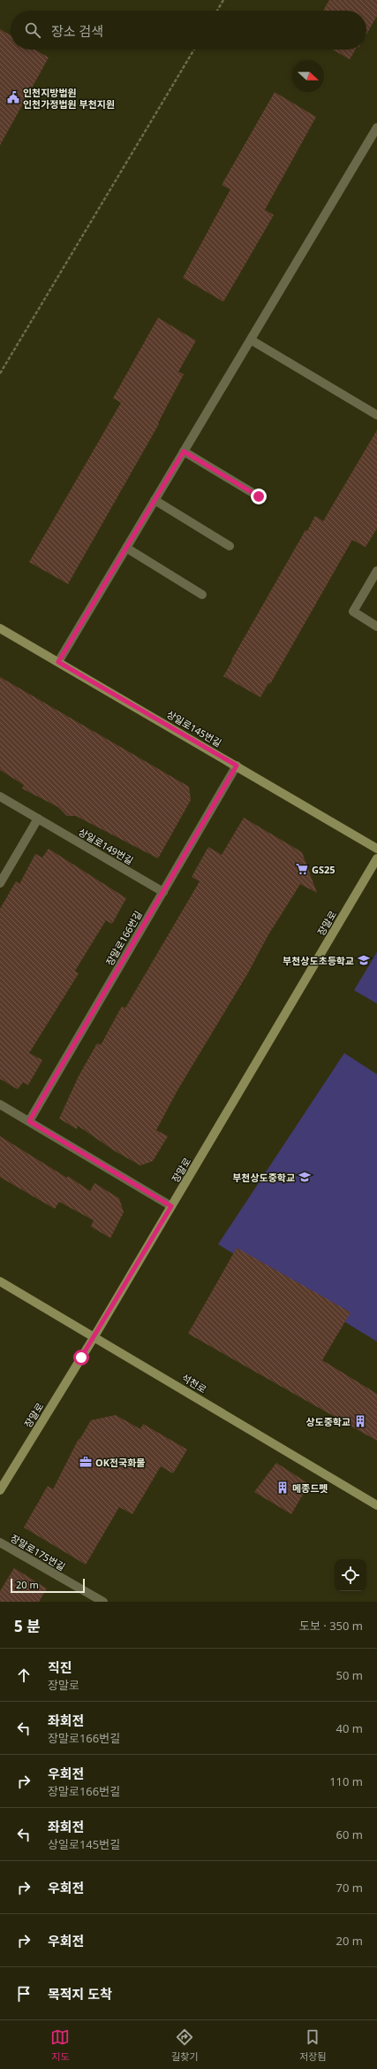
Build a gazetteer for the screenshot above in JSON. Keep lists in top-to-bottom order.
{
  "streets": {
    "street": [
      "상일로145번길",
      "상일로149번길",
      "장말로",
      "장말로166번길",
      "석천로",
      "장말로175번길"
    ]
  },
  "crossings": [
    ["상일로145번길", "장말로166번길"],
    ["상일로149번길", "장말로166번길"],
    ["장말로", "석천로"]
  ],
  "places": {
    "public building": ["인천지방법원 인천가정법원 부천지원"],
    "supermarket": ["GS25"],
    "school or university": ["부천상도초등학교", "부천상도중학교"],
    "building": ["상도중학교", "메종드펫"],
    "office": ["OK전국화물"]
  },
  "scale_bar": "20 m",
  "north": "right",
  "page": {
    "search": "장소 검색",
    "scale": "20 m",
    "heading": ["5 분", "도보 · 350 m"],
    "list": [
      ["직진", "장말로", "50 m"],
      ["좌회전", "장말로166번길", "40 m"],
      ["우회전", "장말로166번길", "110 m"],
      ["좌회전", "상일로145번길", "60 m"],
      ["우회전", "70 m"],
      ["우회전", "20 m"],
      "목적지 도착"
    ],
    "nav": ["지도", "길찾기", "저장됨"]
  }
}
